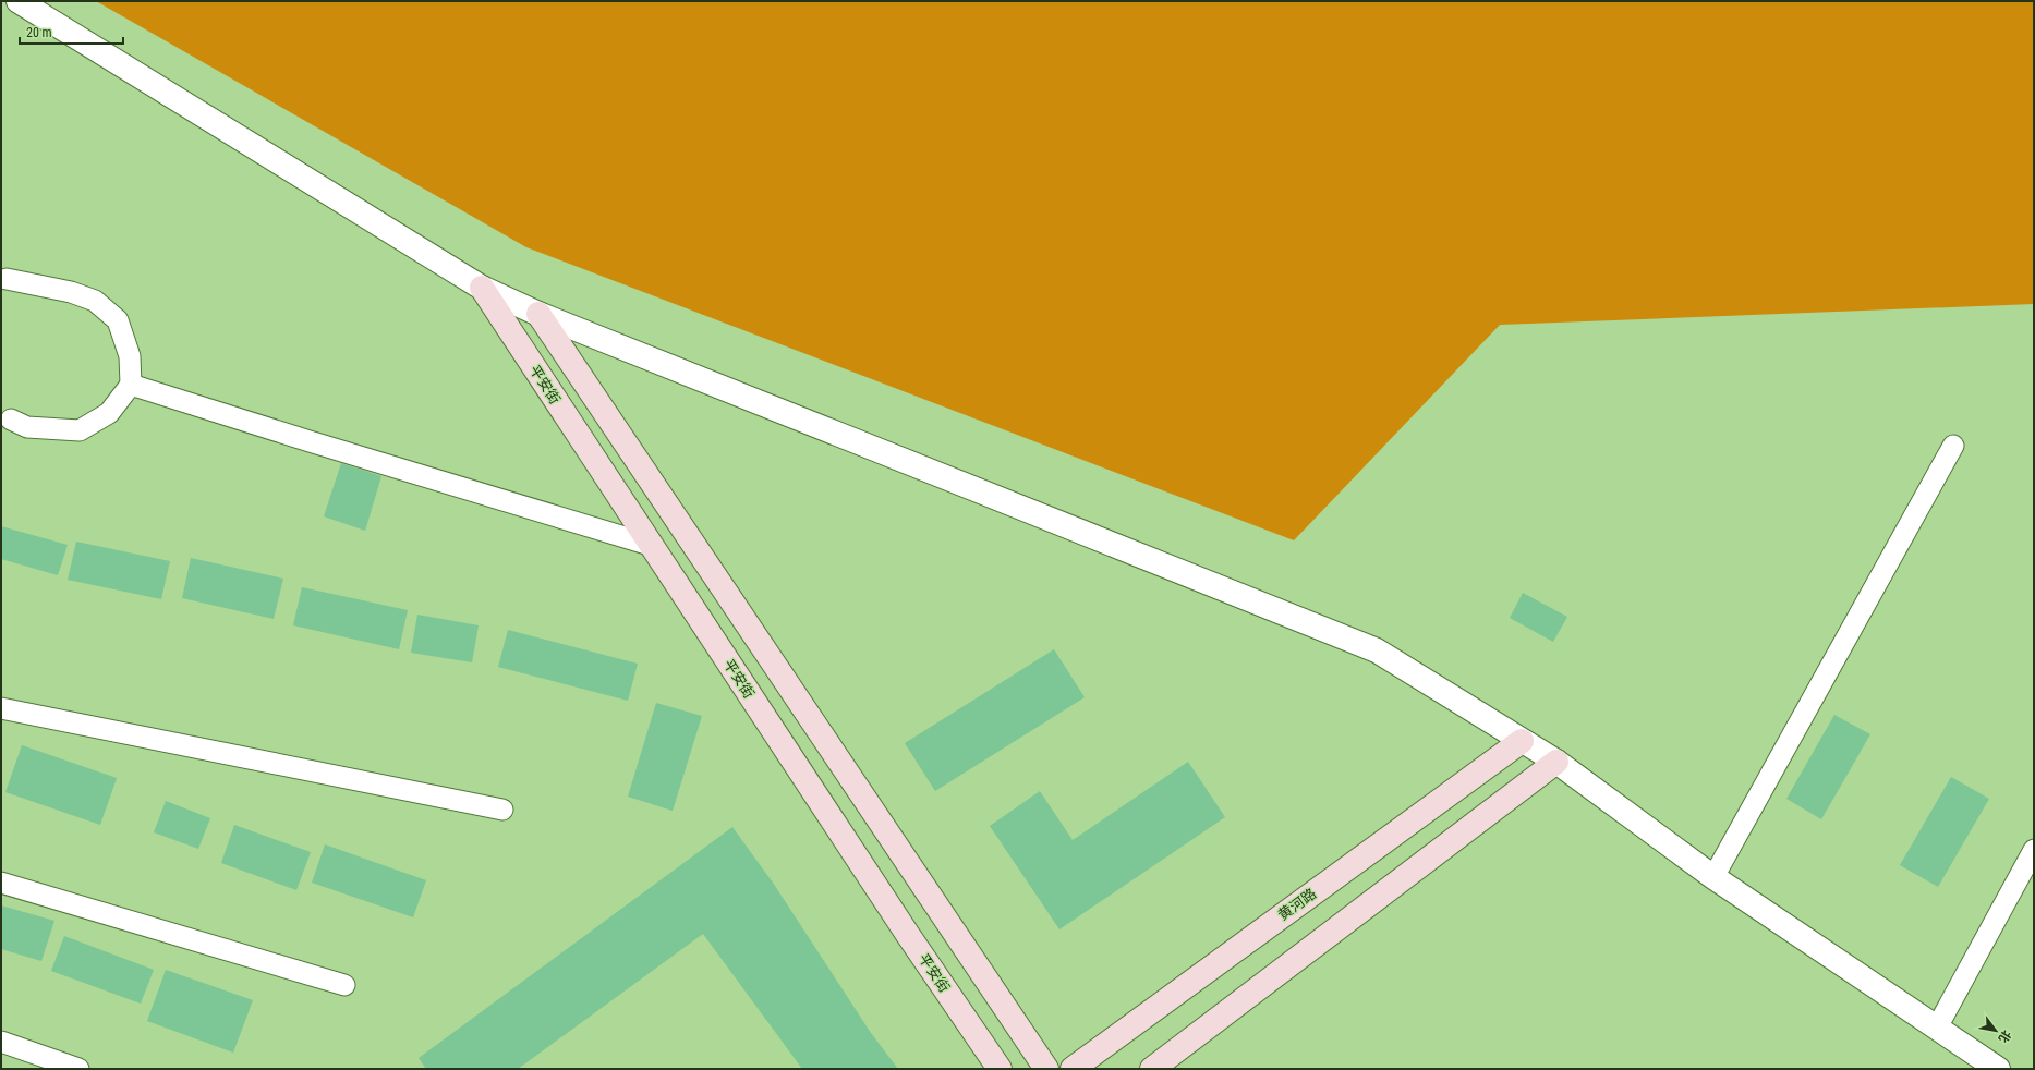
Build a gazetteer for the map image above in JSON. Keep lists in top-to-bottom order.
{
  "streets": {
    "main road": ["平安街", "黄河路"]
  },
  "scale_bar": "20 m",
  "north": "bottom right"
}
